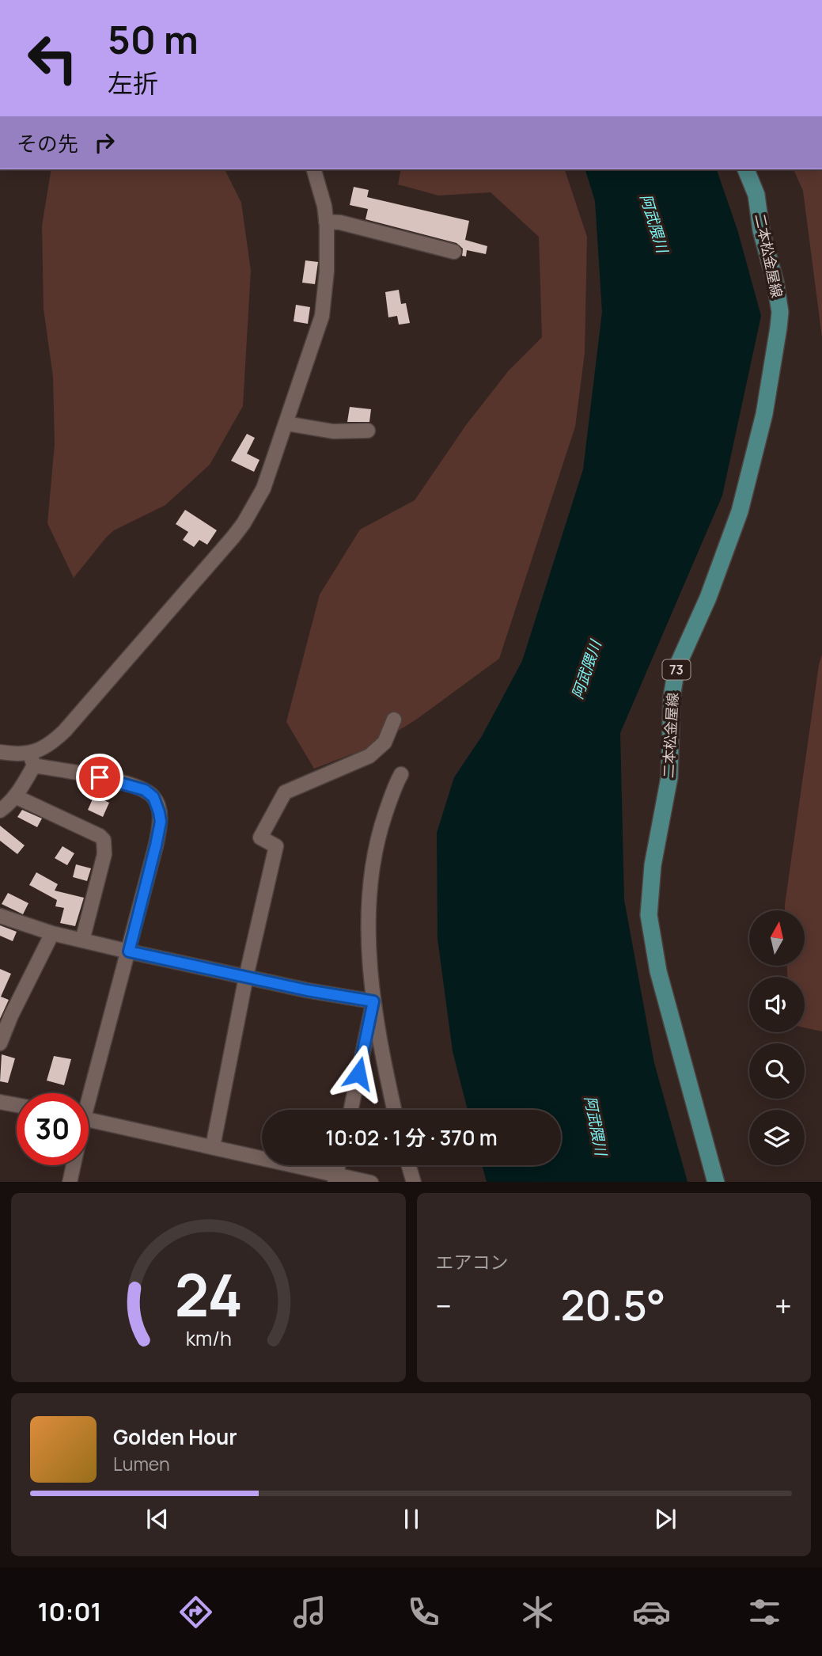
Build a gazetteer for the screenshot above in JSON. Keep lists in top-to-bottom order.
{
  "streets": {
    "main road": ["二本松金屋線", "73"]
  },
  "water": ["阿武隈川"],
  "north": "top",
  "page": {
    "turn": ["50 m", "左折"],
    "then": "その先",
    "limit": "30",
    "trip": "10:02 · 1 分 · 370 m",
    "tile": "エアコン",
    "heat": ["−", "20.5°", "+"],
    "song": ["Golden Hour", "Lumen"],
    "tabs": "10:01",
    "gauge": ["24", "km/h"]
  }
}
